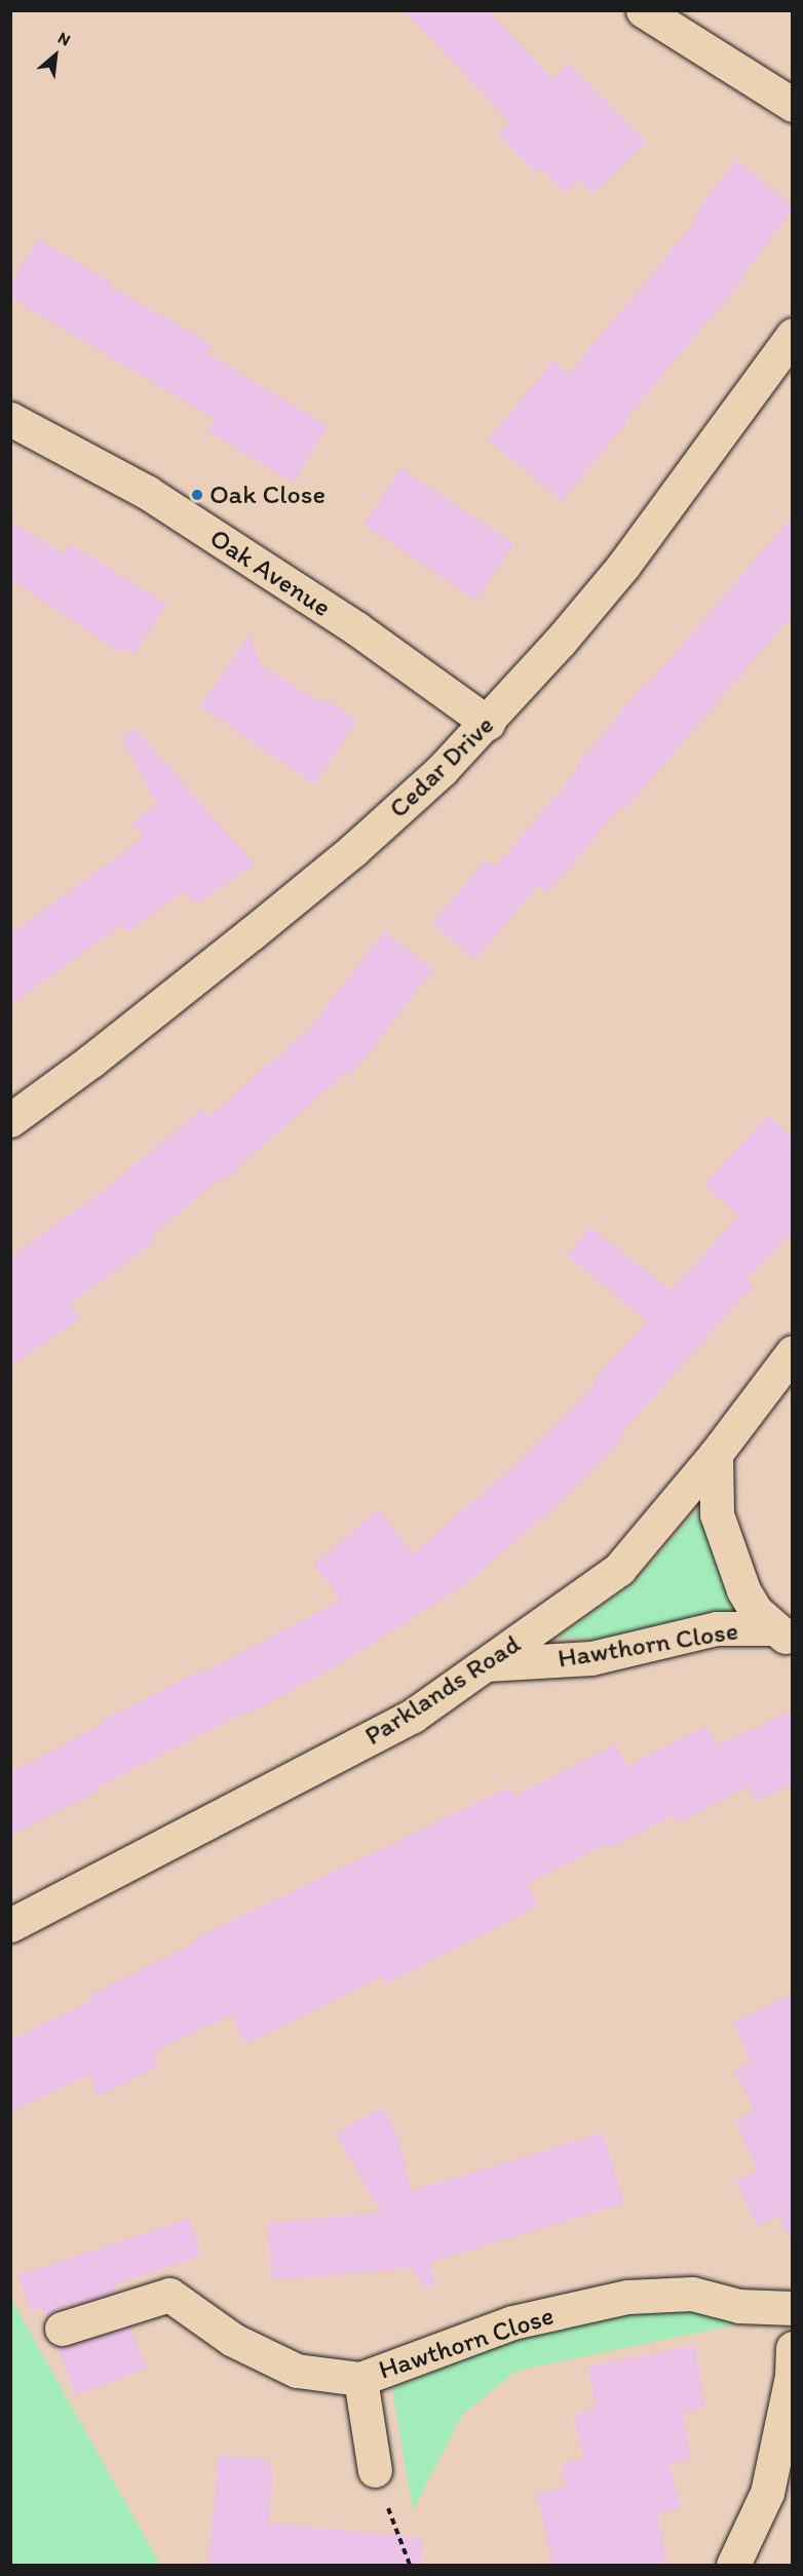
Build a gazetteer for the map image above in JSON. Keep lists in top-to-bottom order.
{
  "streets": {
    "street": [
      "Oak Avenue",
      "Cedar Drive",
      "Hawthorn Close",
      "Parklands Road"
    ]
  },
  "crossings": [
    ["Oak Avenue", "Cedar Drive"],
    ["Hawthorn Close", "Parklands Road"]
  ],
  "places": ["Oak Close"],
  "north": "top right"
}
